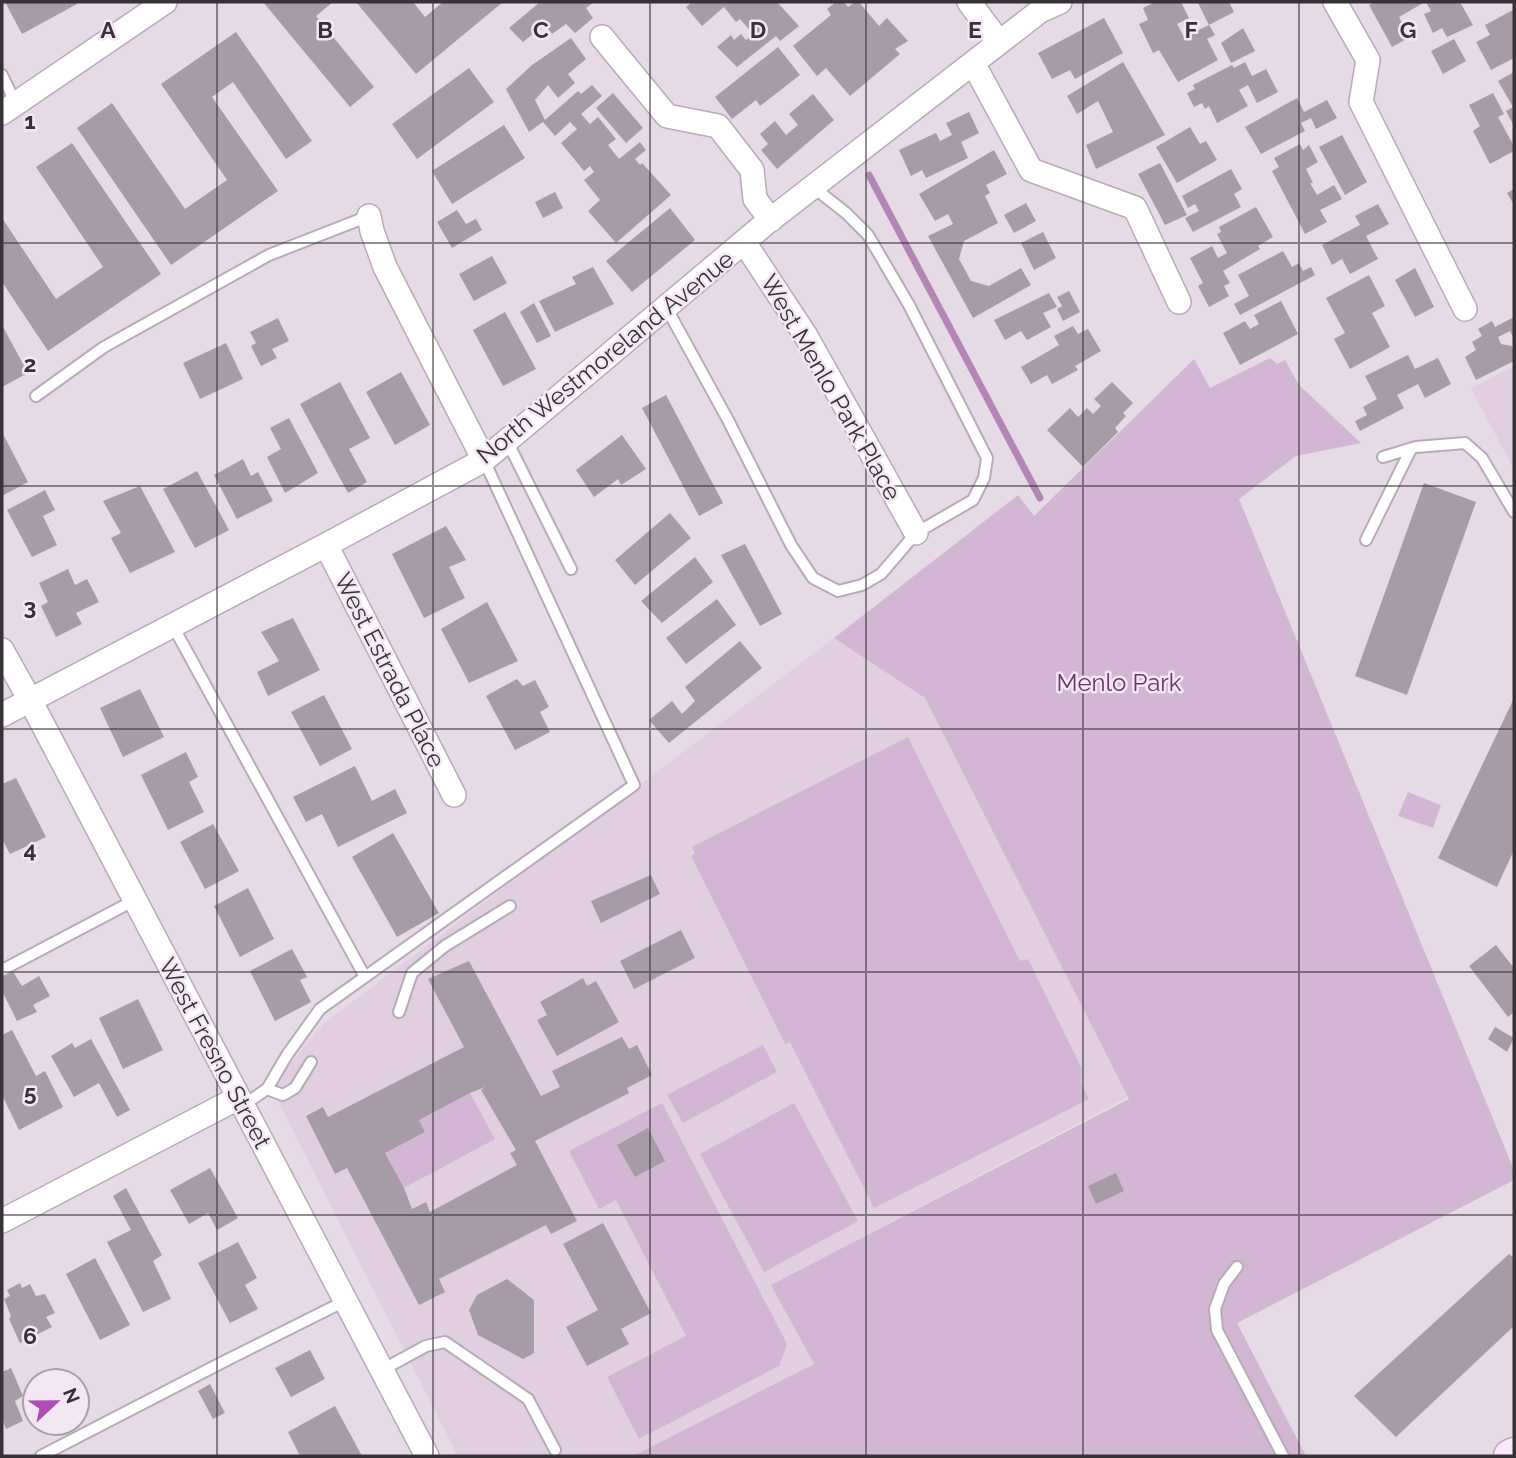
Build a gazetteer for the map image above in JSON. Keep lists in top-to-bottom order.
{
  "streets": {
    "street": [
      "North Westmoreland Avenue",
      "West Menlo Park Place",
      "West Estrada Place",
      "West Fresno Street"
    ]
  },
  "crossings": [
    ["North Westmoreland Avenue", "West Menlo Park Place"],
    ["North Westmoreland Avenue", "West Estrada Place"],
    ["North Westmoreland Avenue", "West Fresno Street"]
  ],
  "parks": ["Menlo Park"],
  "north": "right",
  "grid": {
    "columns": [
      "A",
      "B",
      "C",
      "D",
      "E",
      "F",
      "G"
    ],
    "rows": [
      "1",
      "2",
      "3",
      "4",
      "5",
      "6"
    ]
  }
}
